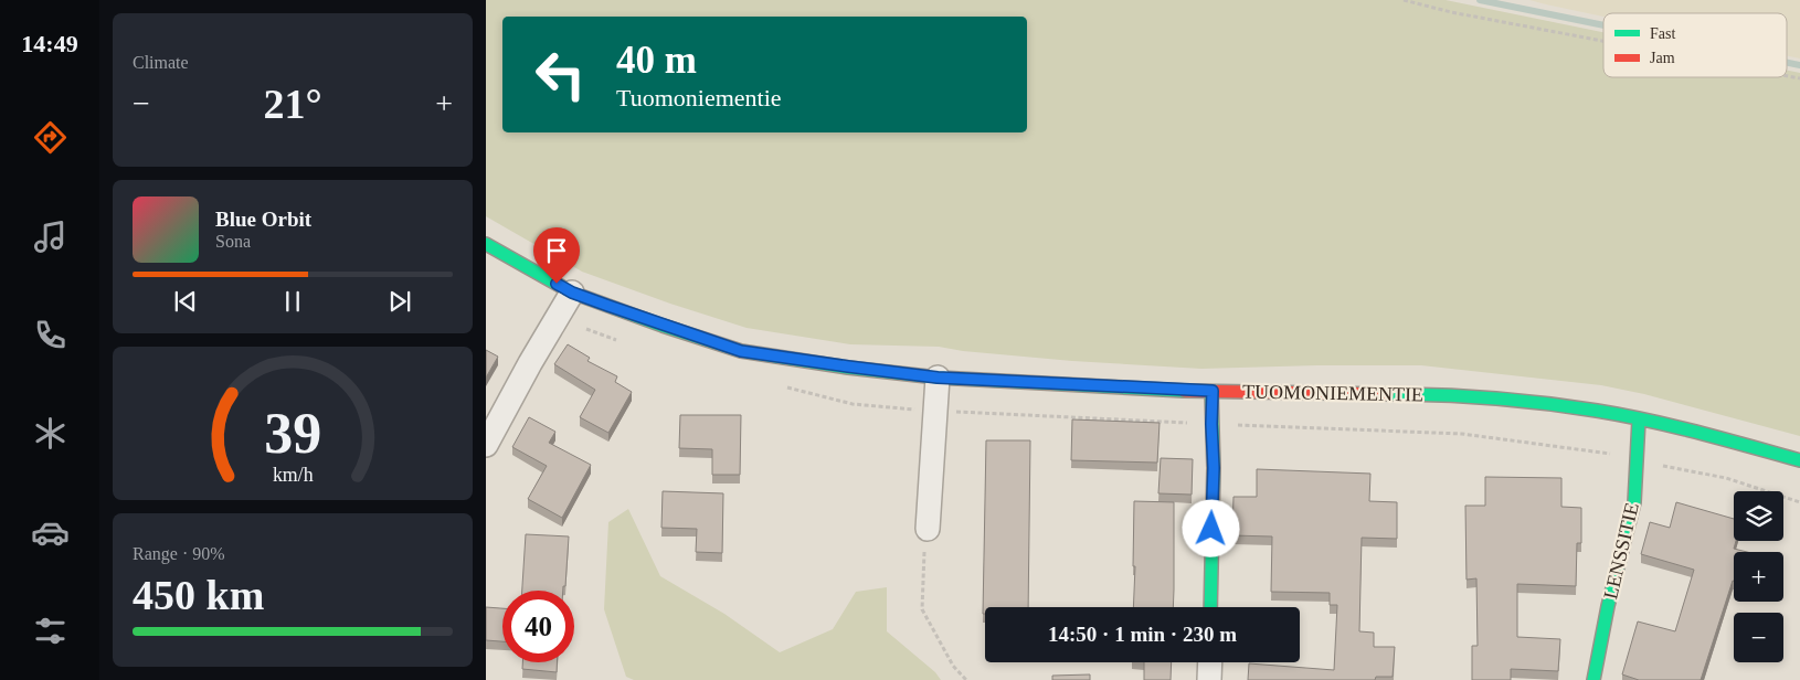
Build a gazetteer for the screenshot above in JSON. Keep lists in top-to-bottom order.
{
  "streets": {
    "street": ["TUOMONIEMENTIE", "LENSSITIE"]
  },
  "crossings": [
    ["TUOMONIEMENTIE", "LENSSITIE"]
  ],
  "legend": ["Fast", "Jam"],
  "page": {
    "tabs": "14:49",
    "tile": [
      "Climate",
      ["Range · 90%", "450 km"]
    ],
    "turn": ["40 m", "Tuomoniementie"],
    "heat": ["−", "21°", "+"],
    "song": ["Blue Orbit", "Sona"],
    "map_buttons": ["+", "−"],
    "limit": "40",
    "trip": "14:50 · 1 min · 230 m",
    "gauge": ["39", "km/h"]
  }
}
